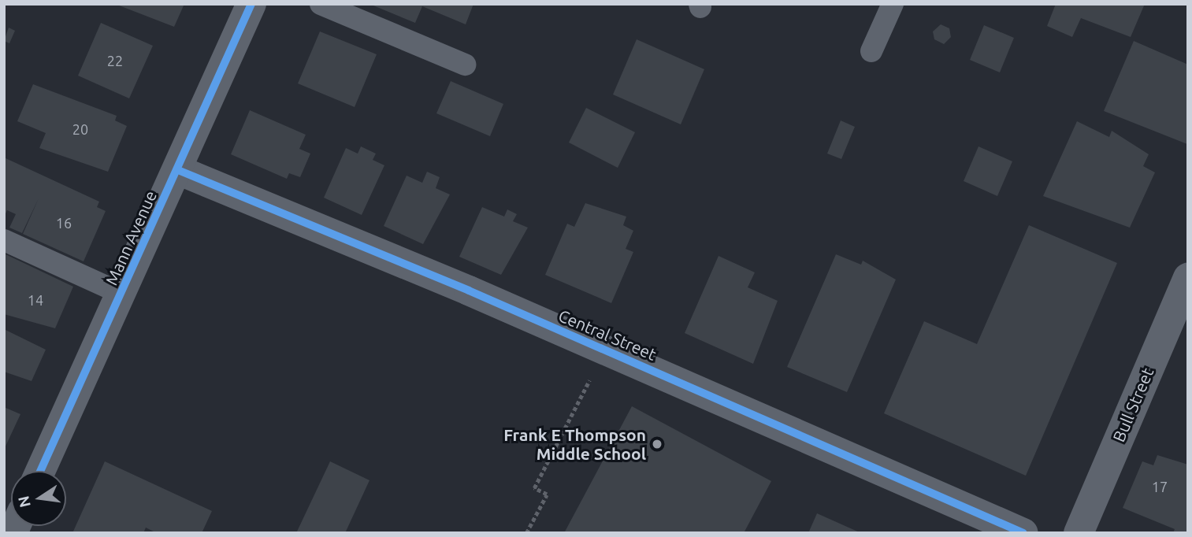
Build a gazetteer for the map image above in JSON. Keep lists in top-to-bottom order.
{
  "streets": {
    "street": ["Mann Avenue", "Central Street", "Bull Street"]
  },
  "crossings": [
    ["Mann Avenue", "Central Street"]
  ],
  "places": ["Frank E Thompson Middle School"],
  "house_numbers": [
    "22",
    "20",
    "16",
    "14",
    "17"
  ],
  "north": "left"
}
